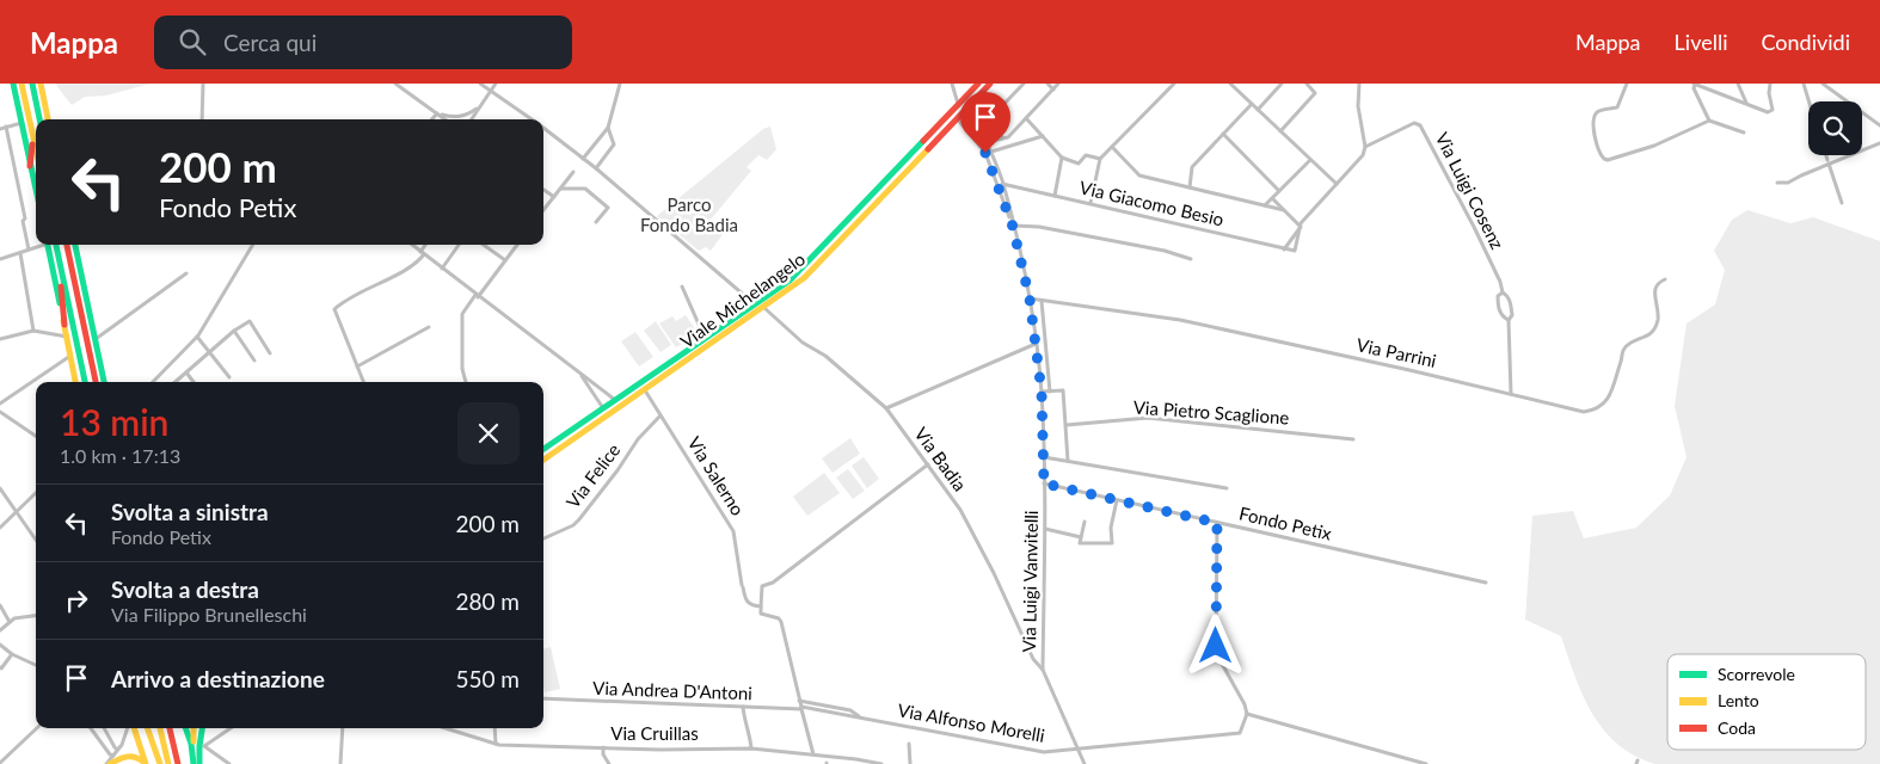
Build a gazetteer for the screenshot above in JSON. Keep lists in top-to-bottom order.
{
  "streets": {
    "street": [
      "Via Luigi Cosenz",
      "Via Giacomo Besio",
      "Viale Michelangelo",
      "Via Parrini",
      "Via Pietro Scaglione",
      "Via Badia",
      "Via Felice",
      "Via Salerno",
      "Fondo Petix",
      "Via Luigi Vanvitelli",
      "Via Andrea D'Antoni",
      "Via Alfonso Morelli",
      "Via Cruillas"
    ]
  },
  "crossings": [
    ["Via Luigi Cosenz", "Via Parrini"],
    ["Viale Michelangelo", "Via Badia"],
    ["Viale Michelangelo", "Via Salerno"],
    ["Via Parrini", "Via Luigi Vanvitelli"],
    ["Via Badia", "Via Luigi Vanvitelli"],
    ["Via Badia", "Via Alfonso Morelli"],
    ["Via Felice", "Via Salerno"],
    ["Via Salerno", "Via Andrea D'Antoni"],
    ["Via Salerno", "Via Alfonso Morelli"],
    ["Via Salerno", "Via Cruillas"],
    ["Fondo Petix", "Via Luigi Vanvitelli"],
    ["Via Andrea D'Antoni", "Via Alfonso Morelli"]
  ],
  "parks": ["Parco Fondo Badia"],
  "legend": ["Scorrevole", "Lento", "Coda"],
  "page": {
    "header": "Mappa",
    "search": "Cerca qui",
    "nav": ["Mappa", "Livelli", "Condividi"],
    "turn": ["200 m", "Fondo Petix"],
    "heading": ["13 min", "1.0 km · 17:13"],
    "list": [
      {
        "name": "Svolta a sinistra",
        "note": "Fondo Petix",
        "value": "200 m"
      },
      {
        "name": "Svolta a destra",
        "note": "Via Filippo Brunelleschi",
        "value": "280 m"
      },
      {
        "name": "Arrivo a destinazione",
        "value": "550 m"
      }
    ]
  }
}
